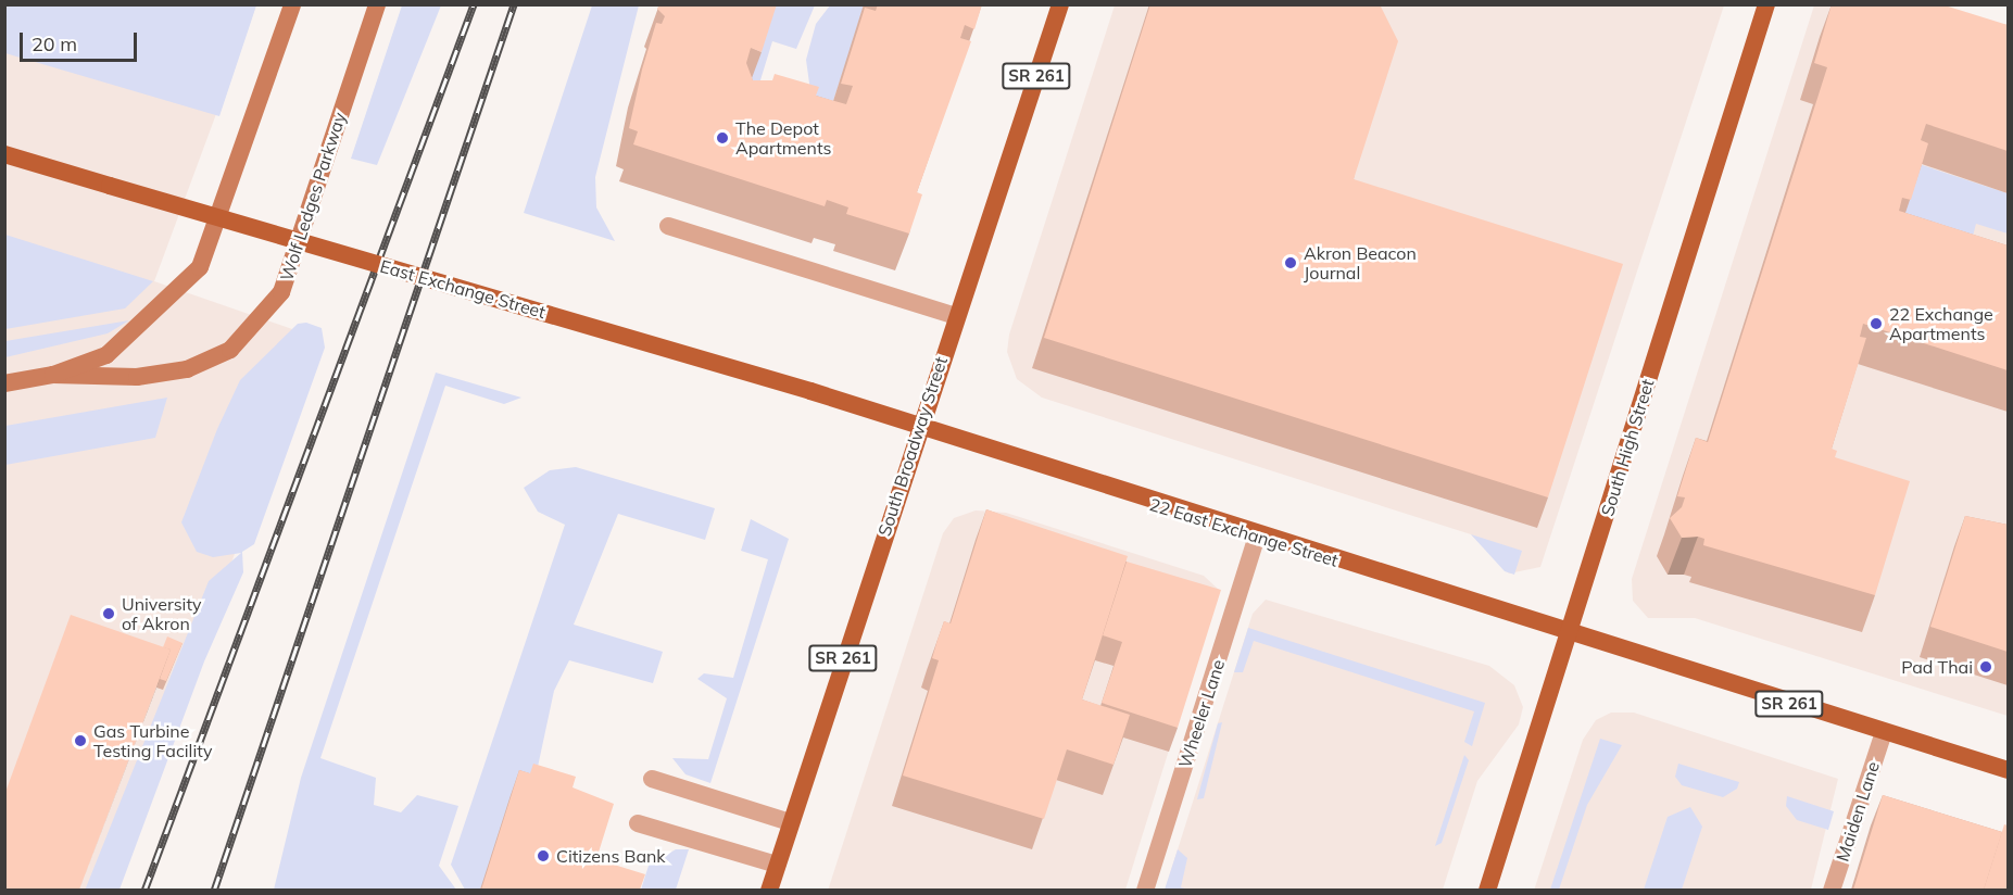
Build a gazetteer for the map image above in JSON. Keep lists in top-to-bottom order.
{
  "streets": {
    "main road": [
      "SR 261",
      "Wolf Ledges Parkway",
      "East Exchange Street",
      "South Broadway Street",
      "South High Street",
      "22 East Exchange Street"
    ],
    "lane": ["Wheeler Lane", "Maiden Lane"]
  },
  "crossings": [
    ["SR 261", "South High Street"],
    ["SR 261", "22 East Exchange Street"],
    ["SR 261", "Maiden Lane"],
    ["East Exchange Street", "South Broadway Street"],
    ["East Exchange Street", "22 East Exchange Street"],
    ["South Broadway Street", "22 East Exchange Street"],
    ["South High Street", "22 East Exchange Street"],
    ["22 East Exchange Street", "Wheeler Lane"]
  ],
  "places": [
    "The Depot Apartments",
    "Akron Beacon Journal",
    "22 Exchange Apartments",
    "University of Akron",
    "Pad Thai",
    "Gas Turbine Testing Facility",
    "Citizens Bank"
  ],
  "scale_bar": "20 m"
}
